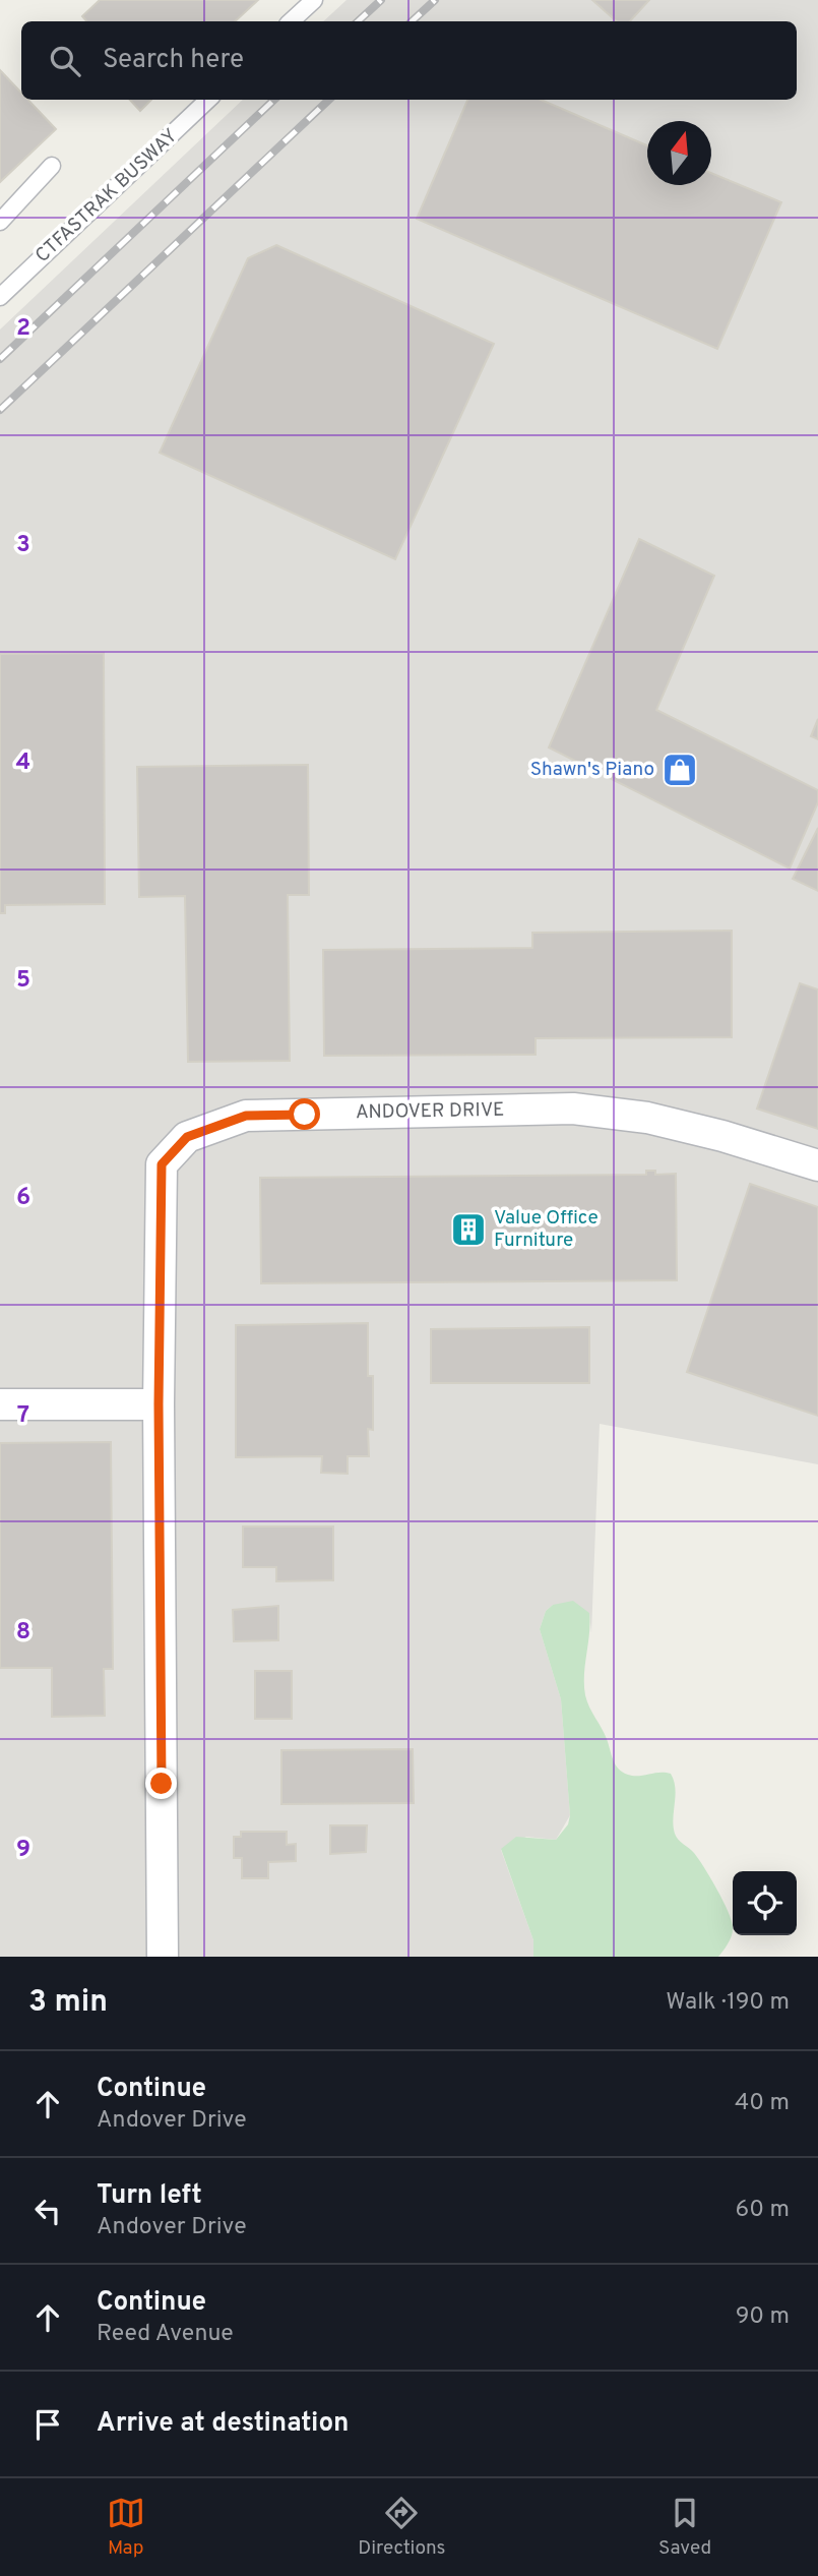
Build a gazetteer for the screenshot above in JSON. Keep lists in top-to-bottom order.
{
  "streets": {
    "street": ["ANDOVER DRIVE"],
    "lane": ["CTFASTRAK BUSWAY"]
  },
  "places": {
    "shop": ["Shawn's Piano"],
    "building": ["Value Office Furniture"]
  },
  "north": "top",
  "page": {
    "search": "Search here",
    "heading": ["3 min", "Walk · 190 m"],
    "list": [
      ["Continue", "Andover Drive", "40 m"],
      ["Turn left", "Andover Drive", "60 m"],
      ["Continue", "Reed Avenue", "90 m"],
      "Arrive at destination"
    ],
    "nav": ["Map", "Directions", "Saved"]
  },
  "grid": {
    "rows": [
      "2",
      "3",
      "4",
      "5",
      "6",
      "7",
      "8",
      "9"
    ]
  }
}
